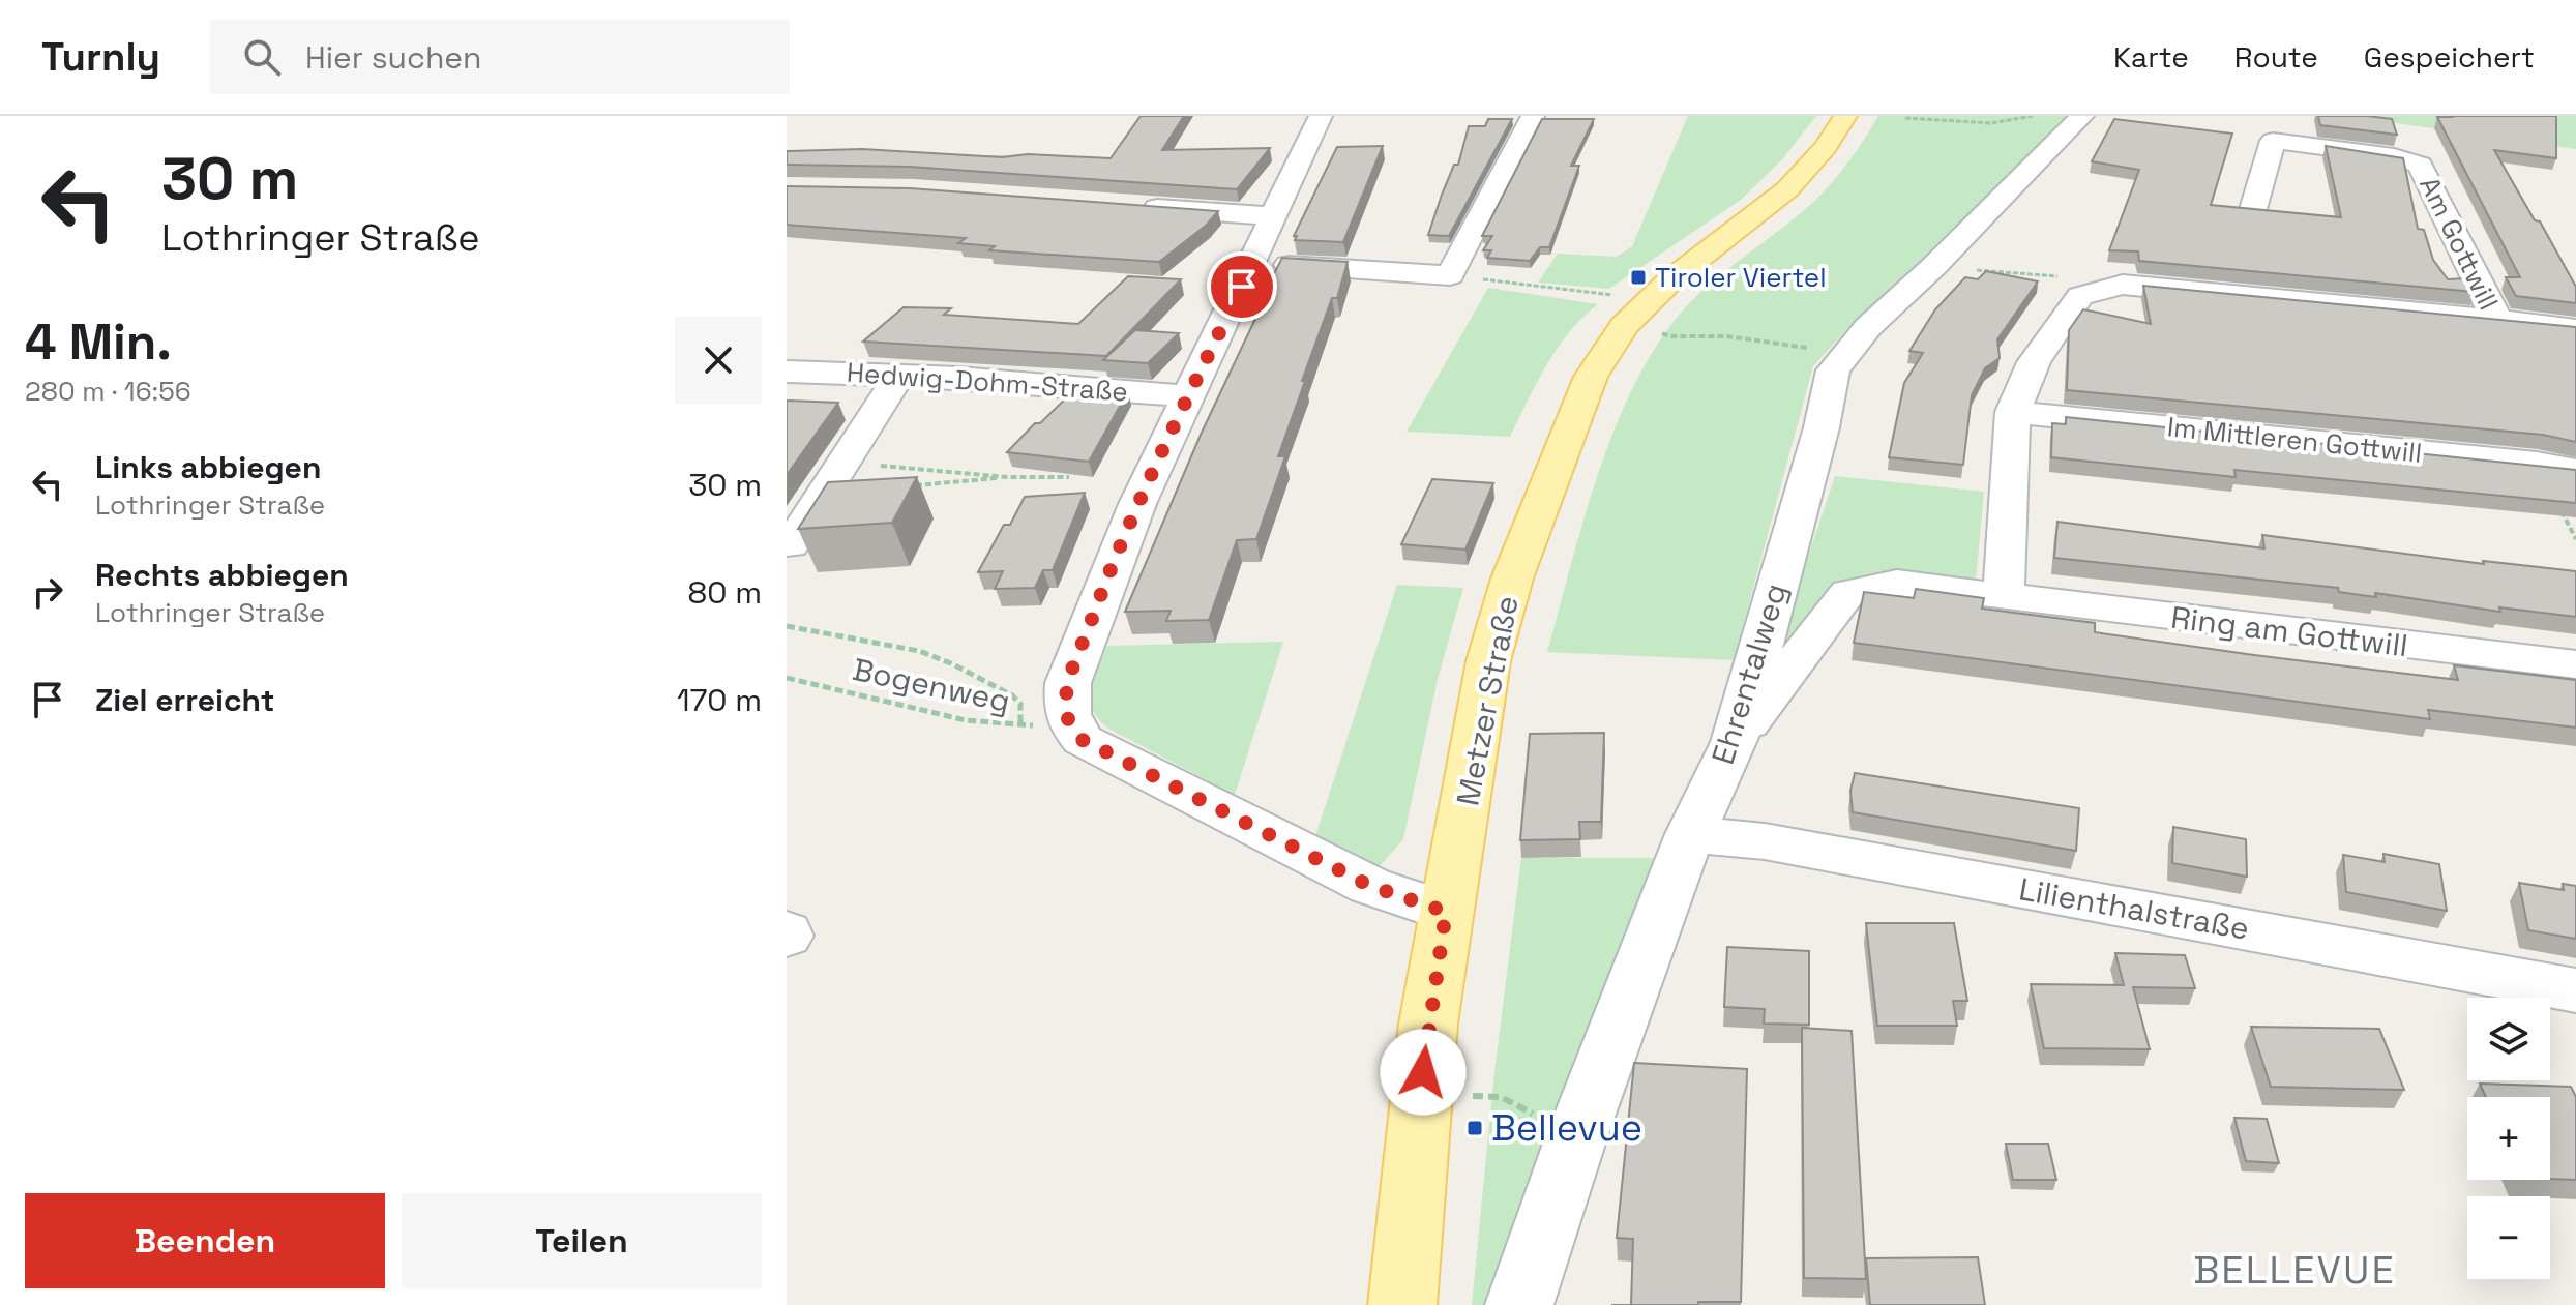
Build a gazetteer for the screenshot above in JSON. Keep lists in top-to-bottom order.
{
  "streets": {
    "main road": ["Metzer Straße"],
    "street": [
      "Am Gottwill",
      "Hedwig-Dohm-Straße",
      "Im Mittleren Gottwill",
      "Ring am Gottwill",
      "Ehrentalweg",
      "Lilienthalstraße"
    ],
    "path": ["Bogenweg"]
  },
  "crossings": [
    ["Ring am Gottwill", "Ehrentalweg"],
    ["Ehrentalweg", "Lilienthalstraße"]
  ],
  "districts": ["BELLEVUE"],
  "places": {
    "transit": ["Tiroler Viertel", "Bellevue"]
  },
  "page": {
    "header": "Turnly",
    "search": "Hier suchen",
    "nav": ["Karte", "Route", "Gespeichert"],
    "turn": ["30 m", "Lothringer Straße"],
    "heading": ["4 Min.", "280 m · 16:56"],
    "list": [
      {
        "name": "Links abbiegen",
        "note": "Lothringer Straße",
        "value": "30 m"
      },
      {
        "name": "Rechts abbiegen",
        "note": "Lothringer Straße",
        "value": "80 m"
      },
      {
        "name": "Ziel erreicht",
        "value": "170 m"
      }
    ],
    "map_buttons": ["+", "−"],
    "buttons": ["Beenden", "Teilen"]
  }
}
